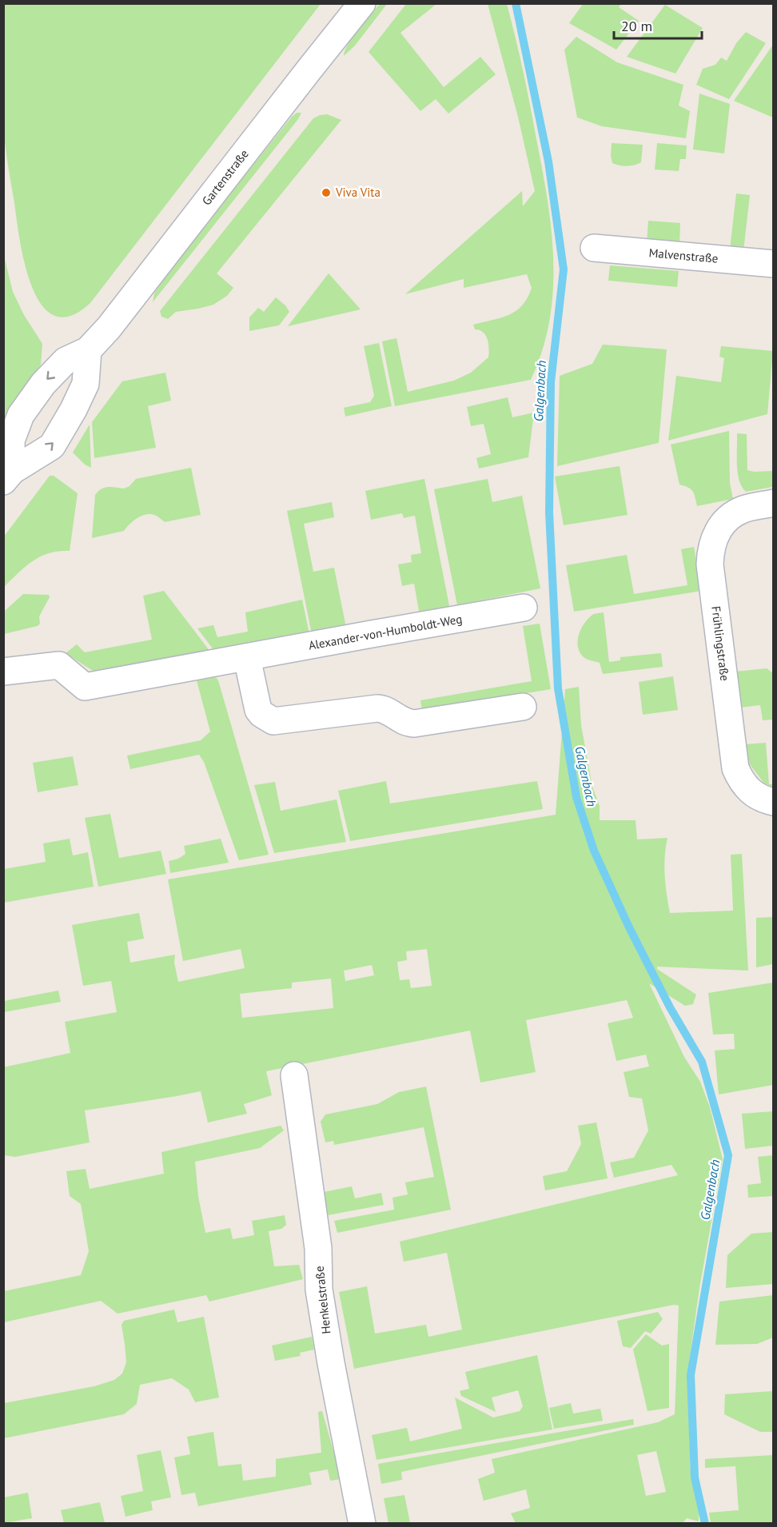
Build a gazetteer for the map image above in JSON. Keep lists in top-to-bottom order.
{
  "streets": {
    "street": [
      "Gartenstraße",
      "Malvenstraße",
      "Alexander-von-Humboldt-Weg",
      "Frühlingstraße",
      "Henkelstraße"
    ]
  },
  "water": ["Galgenbach"],
  "places": ["Viva Vita"],
  "scale_bar": "20 m"
}
